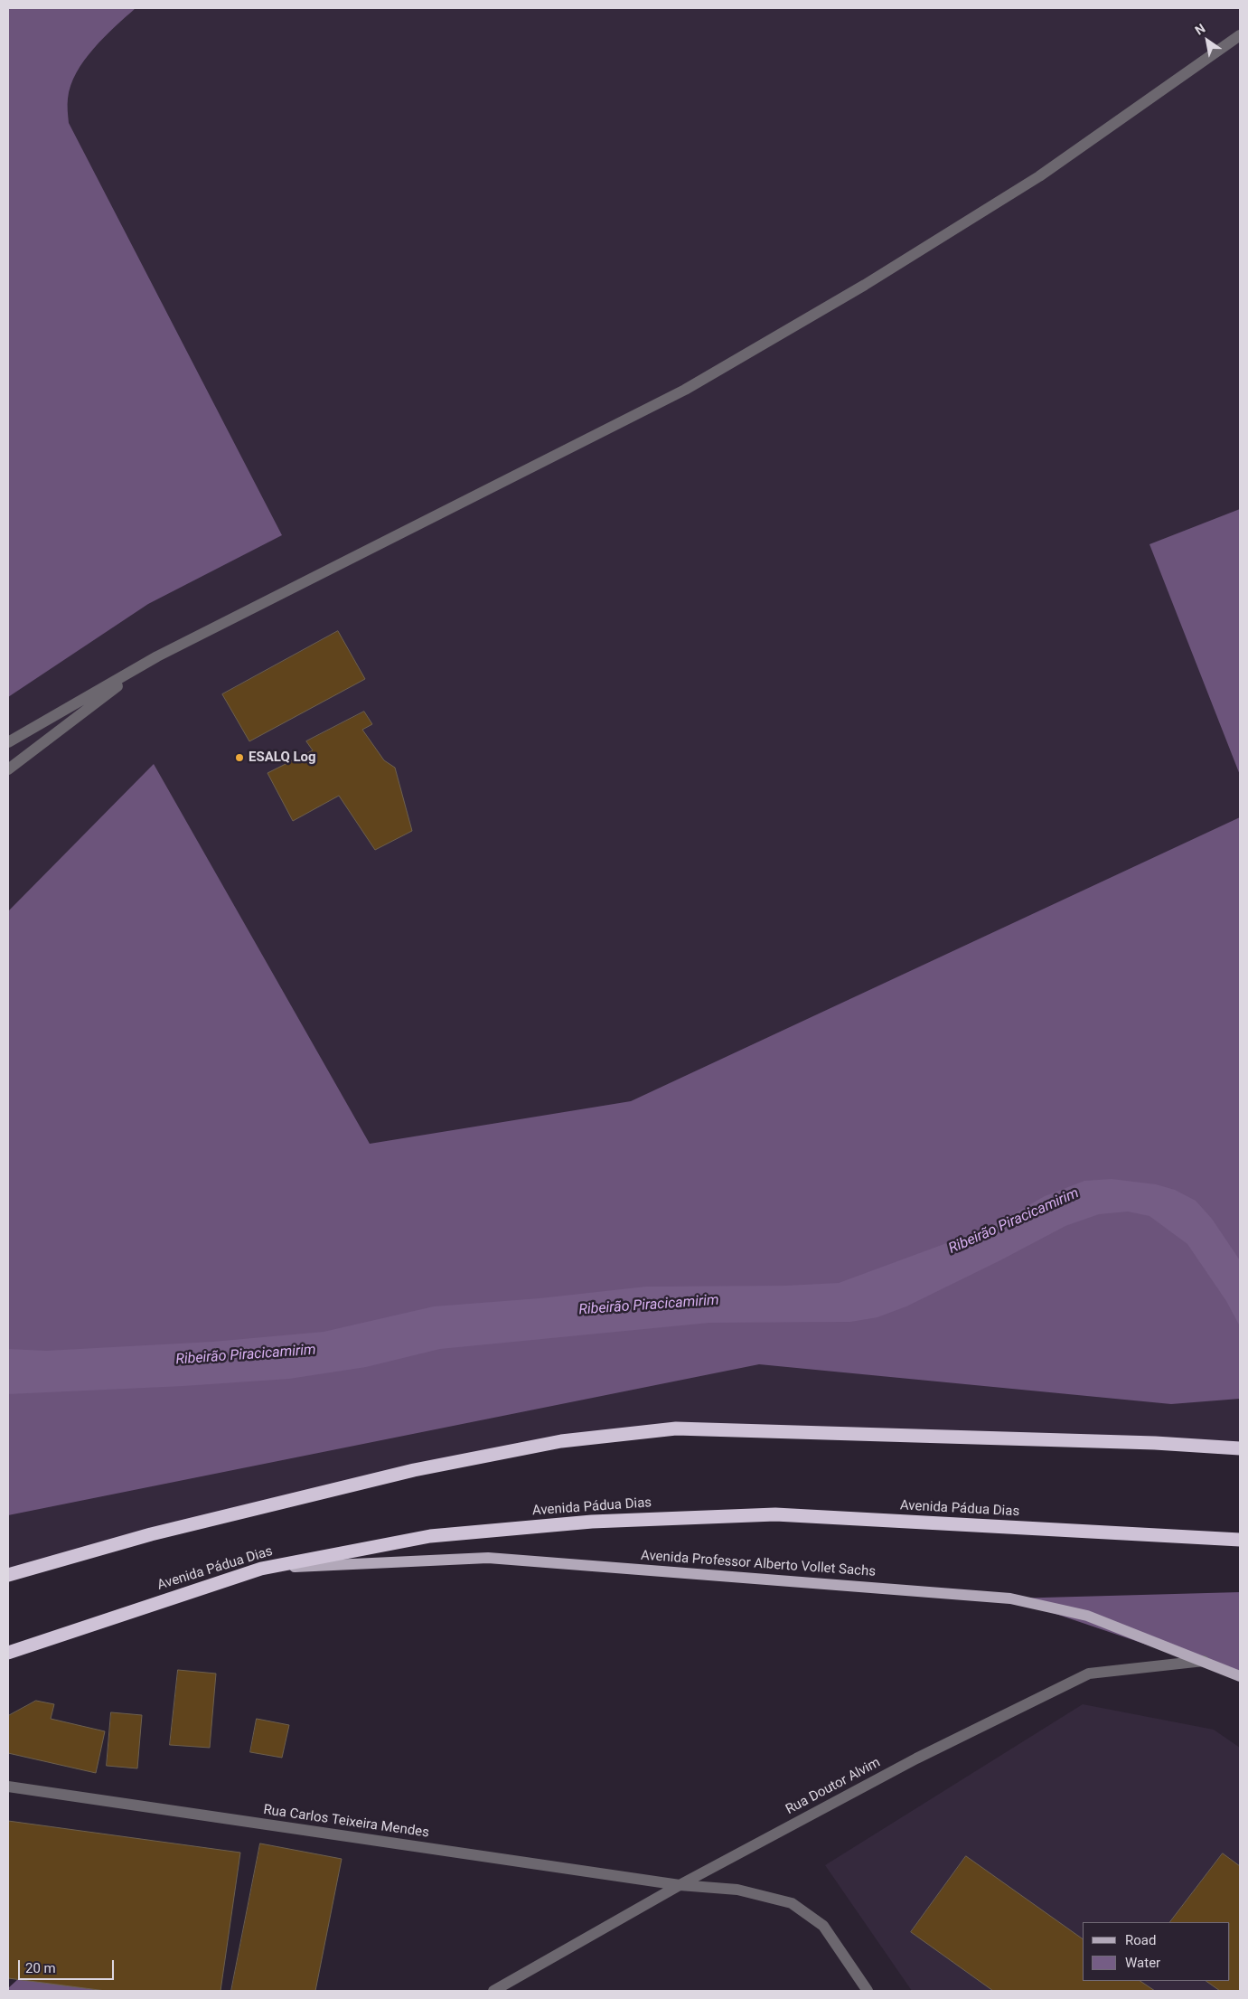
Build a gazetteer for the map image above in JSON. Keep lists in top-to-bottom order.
{
  "streets": {
    "highway": ["Avenida Pádua Dias"],
    "main road": ["Avenida Professor Alberto Vollet Sachs"],
    "street": ["Rua Doutor Alvim", "Rua Carlos Teixeira Mendes"]
  },
  "crossings": [
    ["Avenida Pádua Dias", "Avenida Professor Alberto Vollet Sachs"],
    ["Avenida Professor Alberto Vollet Sachs", "Rua Doutor Alvim"],
    ["Rua Doutor Alvim", "Rua Carlos Teixeira Mendes"]
  ],
  "water": ["Ribeirão Piracicamirim"],
  "places": ["ESALQ Log"],
  "legend": ["Road", "Water"],
  "scale_bar": "20 m",
  "north": "top left"
}
